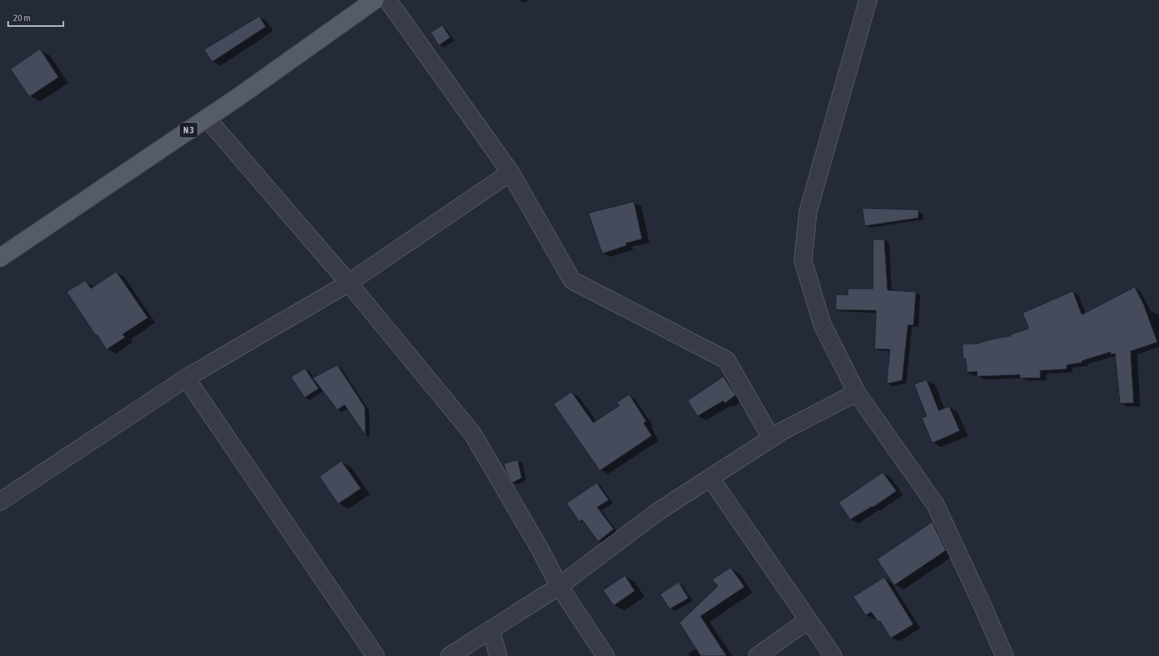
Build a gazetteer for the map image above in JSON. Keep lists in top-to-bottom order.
{
  "streets": {
    "main road": ["N 3"]
  },
  "scale_bar": "20 m"
}
